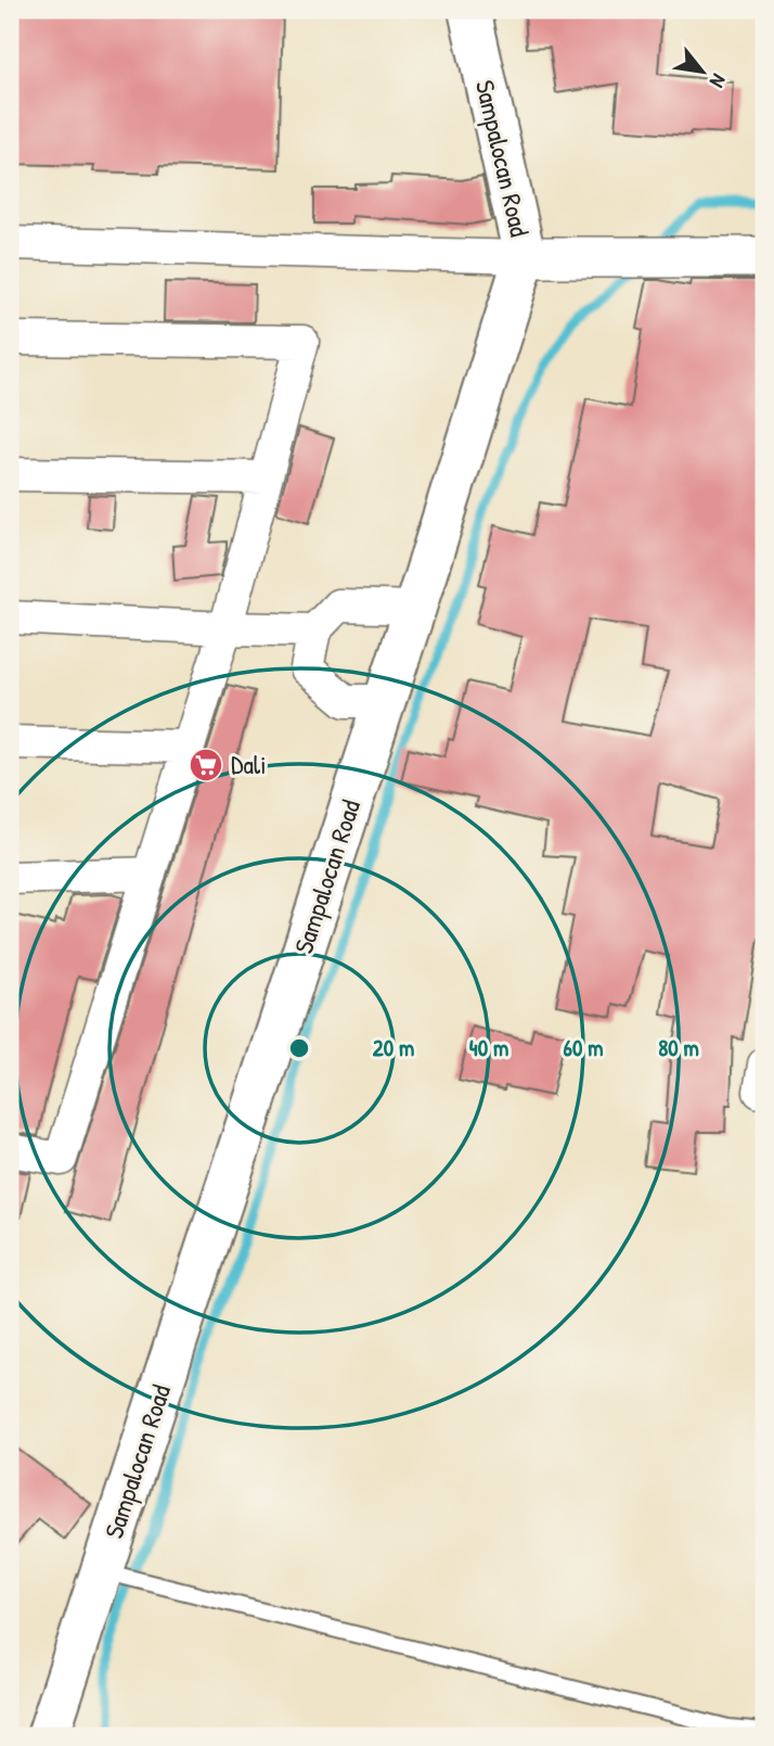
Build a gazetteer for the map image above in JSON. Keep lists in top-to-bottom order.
{
  "streets": {
    "main road": ["Sampalocan Road"]
  },
  "places": {
    "supermarket": ["Dali"]
  },
  "north": "bottom right",
  "rings": [
    "20 m",
    "40 m",
    "60 m",
    "80 m"
  ]
}
